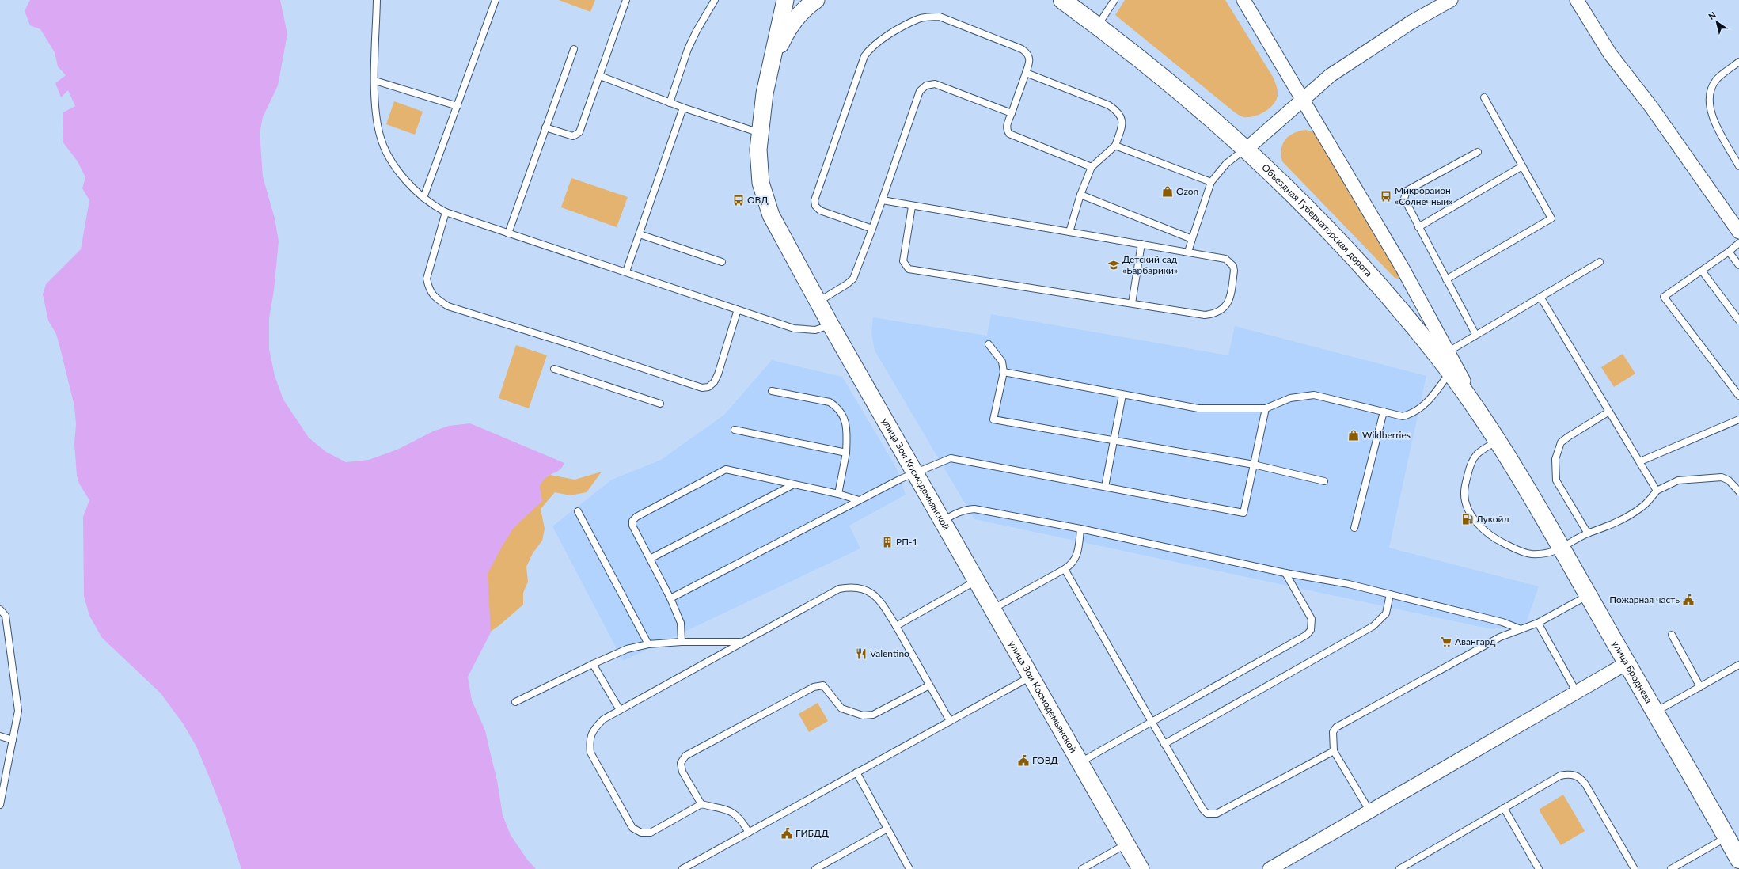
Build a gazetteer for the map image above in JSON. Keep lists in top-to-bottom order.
{
  "streets": {
    "main road": ["Объездная Губернаторская дорога", "улица Броднева"],
    "street": ["улица Зои Космодемьянской"]
  },
  "crossings": [
    ["Объездная Губернаторская дорога", "улица Броднева"]
  ],
  "places": {
    "shop": ["Ozon", "Wildberries"],
    "bus stop": ["Микрорайон «Солнечный»", "ОВД"],
    "school or university": ["Детский сад «Барбарики»"],
    "fuel station": ["Лукойл"],
    "building": ["РП-1"],
    "public building": ["Пожарная часть", "ГОВД", "ГИБДД"],
    "supermarket": ["Авангард"],
    "restaurant": ["Valentino"]
  },
  "north": "top left"
}
